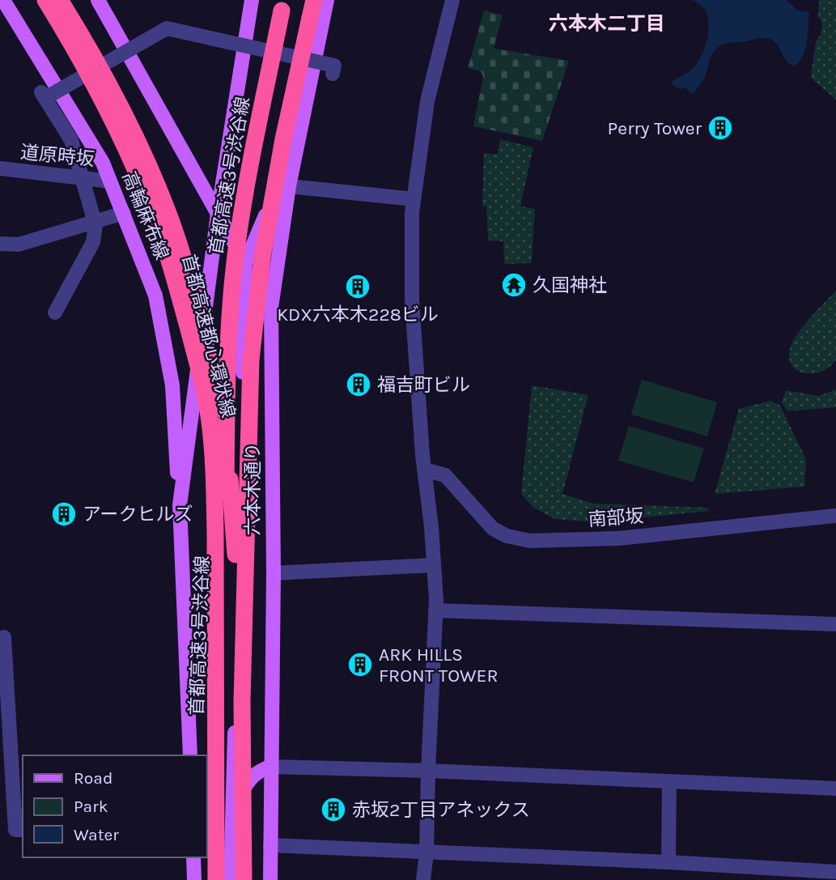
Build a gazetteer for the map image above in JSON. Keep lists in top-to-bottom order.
{
  "streets": {
    "highway": ["首都高速3号渋谷線", "首都高速都心環状線"],
    "main road": ["高輪麻布線", "六本木通り"],
    "street": ["道原時坂", "南部坂"]
  },
  "crossings": [
    ["道原時坂", "高輪麻布線"],
    ["首都高速3号渋谷線", "首都高速都心環状線"]
  ],
  "districts": ["六本木二丁目"],
  "places": {
    "building": [
      "Perry Tower",
      "KDX六本木228ビル",
      "福吉町ビル",
      "アークヒルズ",
      "ARK HILLS FRONT TOWER",
      "赤坂2丁目アネックス"
    ],
    "temple": ["久国神社"]
  },
  "legend": ["Road", "Park", "Water"]
}
